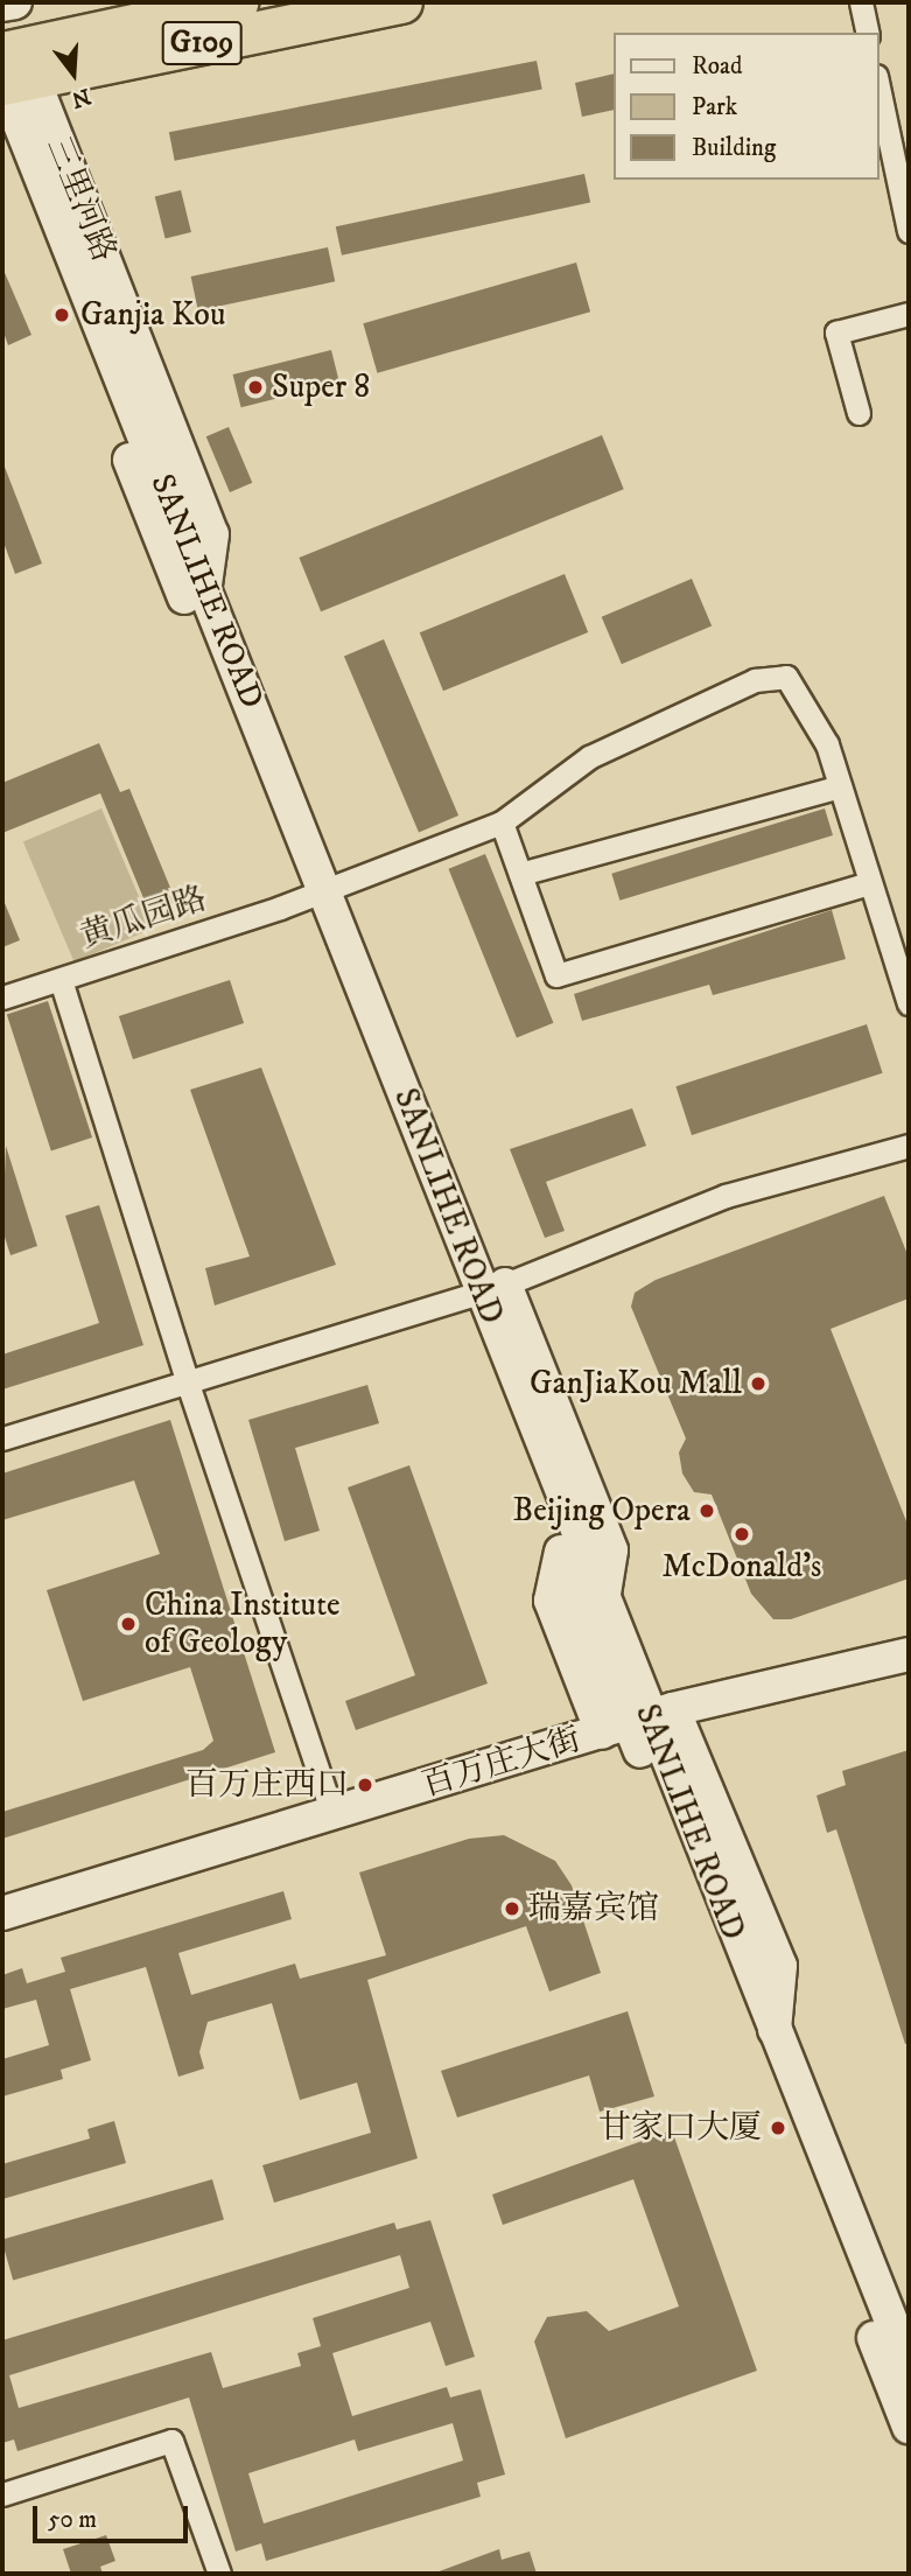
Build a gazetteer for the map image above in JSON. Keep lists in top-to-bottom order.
{
  "streets": {
    "highway": ["G109"],
    "main road": ["SANLIHE ROAD"],
    "street": ["黄瓜园路"]
  },
  "crossings": [
    ["G109", "SANLIHE ROAD"],
    ["SANLIHE ROAD", "黄瓜园路"]
  ],
  "places": [
    "Ganjia Kou",
    "Super 8",
    "GanJiaKou Mall",
    "Beijing Opera",
    "McDonald's",
    "China Institute of Geology",
    "百万庄西口",
    "瑞嘉宾馆",
    "甘家口大厦"
  ],
  "legend": ["Road", "Park", "Building"],
  "scale_bar": "50 m",
  "north": "bottom"
}
